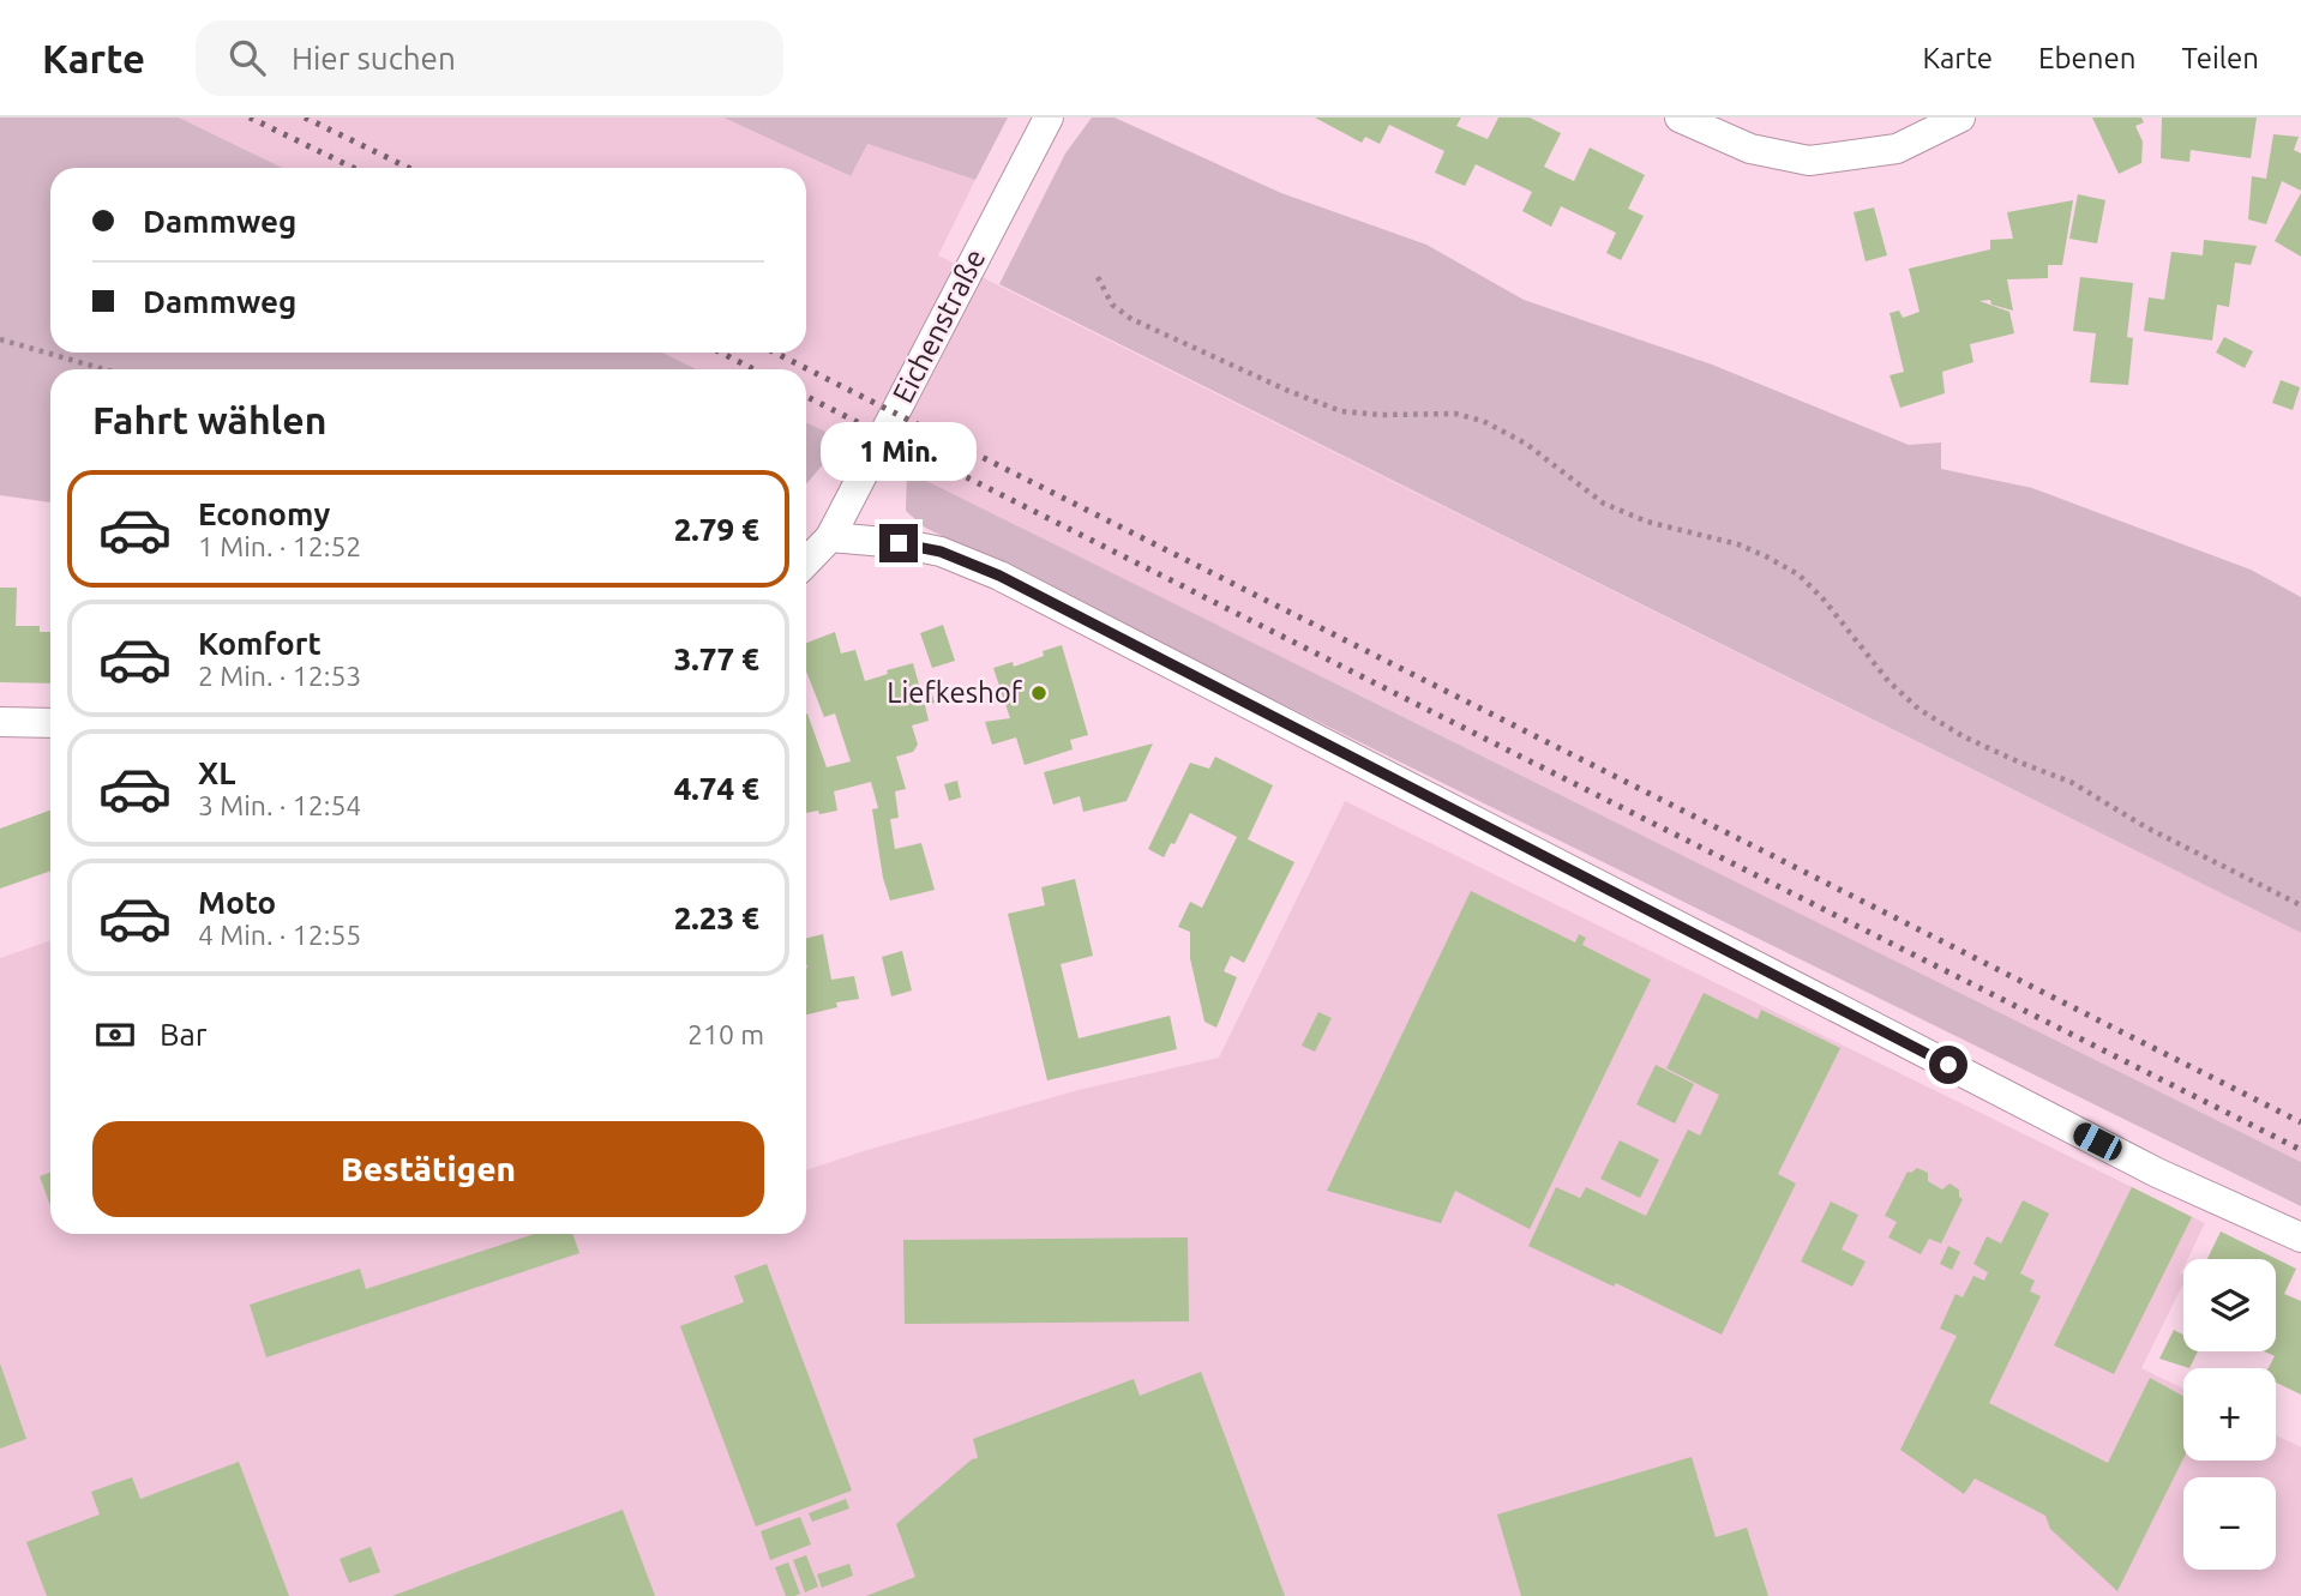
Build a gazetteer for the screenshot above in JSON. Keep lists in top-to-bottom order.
{
  "streets": {
    "street": ["Eichenstraße"]
  },
  "places": ["Liefkeshof"],
  "page": {
    "header": "Karte",
    "search": "Hier suchen",
    "nav": ["Karte", "Ebenen", "Teilen"],
    "banner": ["Dammweg", "Dammweg"],
    "heading": "Fahrt wählen",
    "bubble": "1 Min.",
    "list": [
      {
        "name": "Economy",
        "note": "1 Min. · 12:52",
        "value": "2.79 €"
      },
      {
        "name": "Komfort",
        "note": "2 Min. · 12:53",
        "value": "3.77 €"
      },
      {
        "name": "XL",
        "note": "3 Min. · 12:54",
        "value": "4.74 €"
      },
      {
        "name": "Moto",
        "note": "4 Min. · 12:55",
        "value": "2.23 €"
      }
    ],
    "pay": ["Bar", "210 m"],
    "buttons": "Bestätigen",
    "map_buttons": ["+", "−"]
  }
}
